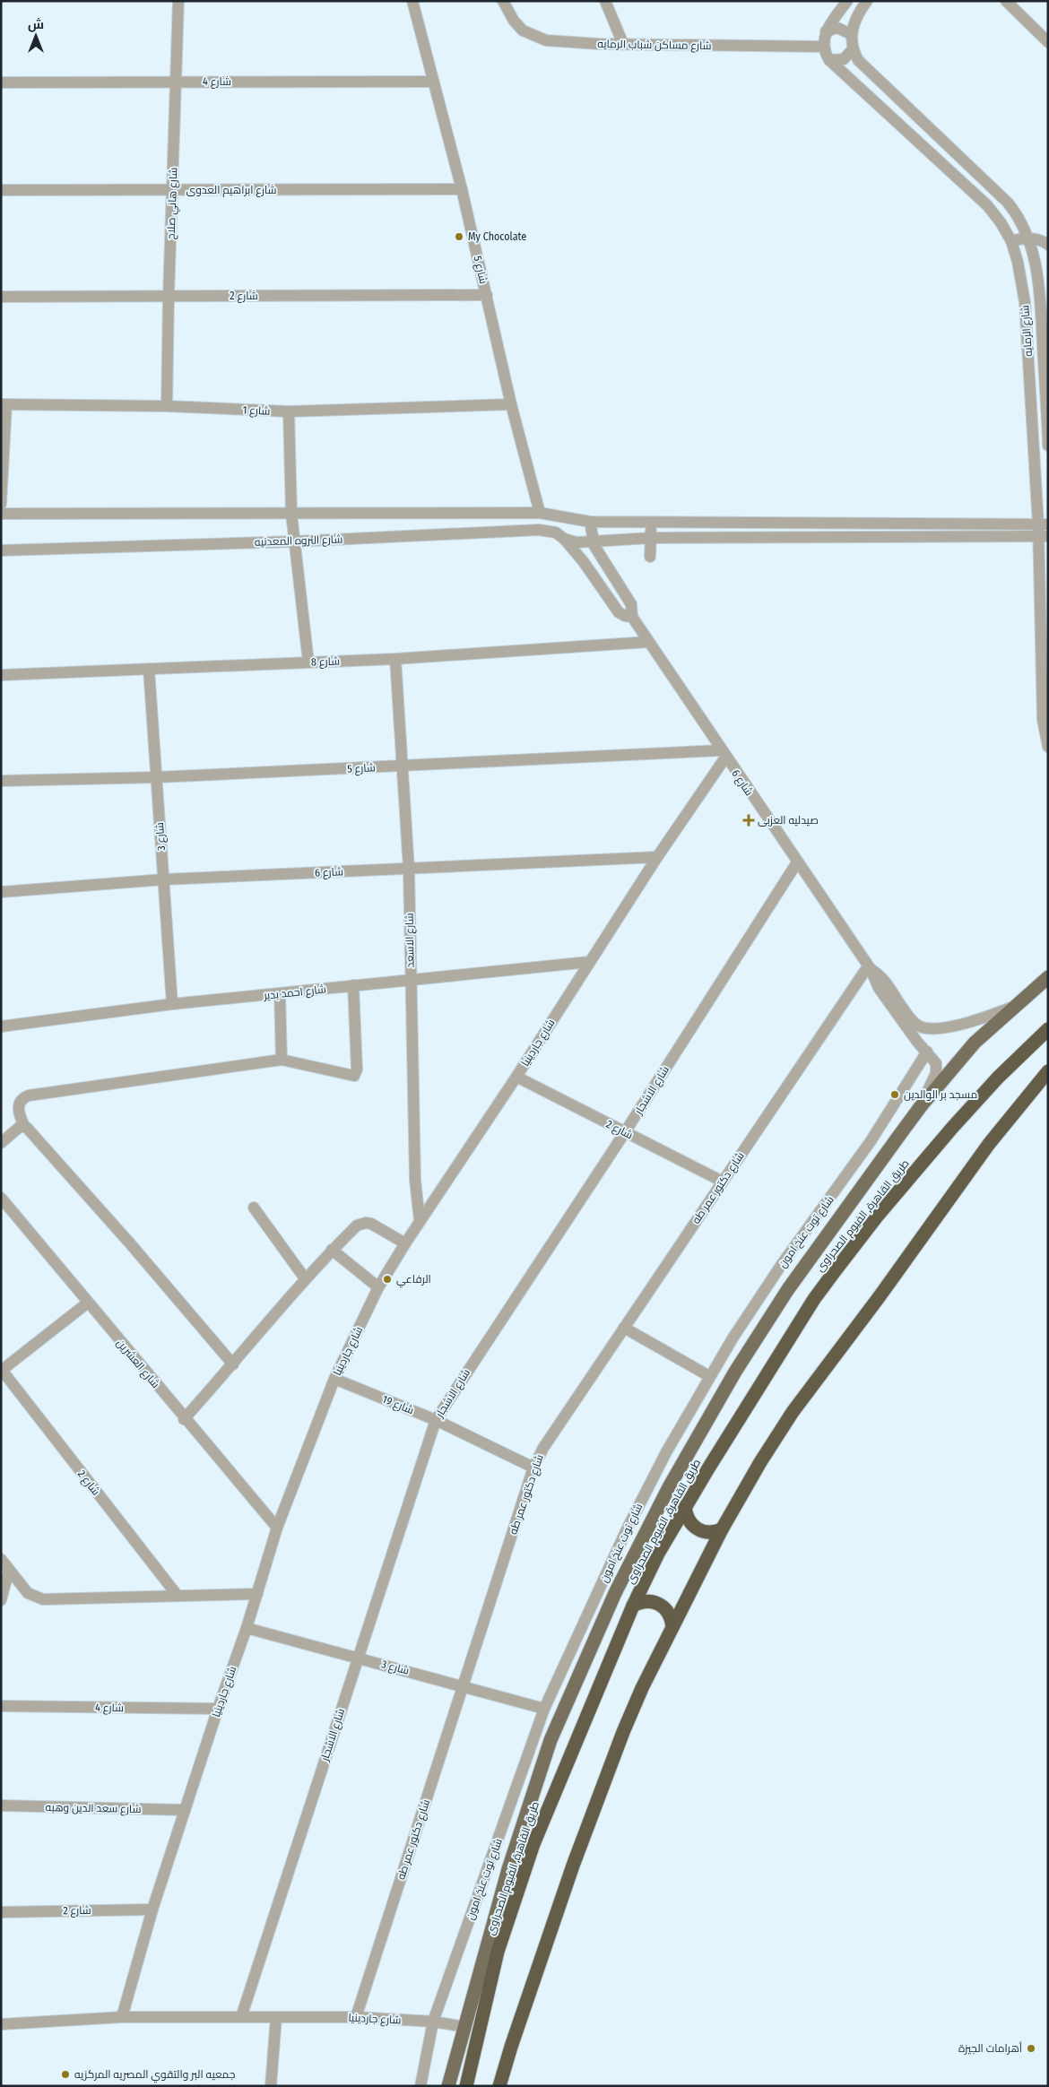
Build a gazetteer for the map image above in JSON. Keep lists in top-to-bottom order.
{
  "streets": {
    "highway": ["طريق القاهرة, الفيوم الصحراوى"],
    "street": [
      "شارع مساكن شباب الرمايه",
      "شارع 4",
      "شارع ابراهيم العدوى",
      "شارع هاني صلاح",
      "شارع 5",
      "شارع 2",
      "شارع الرمايه",
      "شارع 1",
      "شارع الثروه المعدنيه",
      "شارع 8",
      "شارع 6",
      "شارع 3",
      "شارع الاسعد",
      "شارع احمد بدير",
      "شارع جاردينيا",
      "شارع الاشجار",
      "شارع دكتور عمر طه",
      "شارع توت عنخ امون",
      "شارع العشرين",
      "شارع 19",
      "شارع سعد الدين وهبه"
    ]
  },
  "crossings": [
    ["شارع مساكن شباب الرمايه", "شارع الرمايه"],
    ["شارع 4", "شارع هاني صلاح"],
    ["شارع 4", "شارع 5"],
    ["شارع 4", "شارع جاردينيا"],
    ["شارع ابراهيم العدوى", "شارع هاني صلاح"],
    ["شارع ابراهيم العدوى", "شارع 5"],
    ["شارع هاني صلاح", "شارع 2"],
    ["شارع هاني صلاح", "شارع 1"],
    ["شارع 5", "شارع 2"],
    ["شارع 5", "شارع 1"],
    ["شارع 5", "شارع 6"],
    ["شارع 5", "شارع 3"],
    ["شارع 5", "شارع الاسعد"],
    ["شارع 5", "شارع جاردينيا"],
    ["شارع 2", "شارع جاردينيا"],
    ["شارع 2", "شارع الاشجار"],
    ["شارع 2", "شارع دكتور عمر طه"],
    ["شارع الرمايه", "شارع الثروه المعدنيه"],
    ["شارع الثروه المعدنيه", "شارع 6"],
    ["شارع 8", "شارع 6"],
    ["شارع 8", "شارع 3"],
    ["شارع 8", "شارع الاسعد"],
    ["شارع 6", "شارع 3"],
    ["شارع 6", "شارع الاسعد"],
    ["شارع 6", "شارع جاردينيا"],
    ["شارع 6", "شارع الاشجار"],
    ["شارع 6", "شارع دكتور عمر طه"],
    ["شارع 6", "شارع توت عنخ امون"],
    ["شارع 3", "شارع احمد بدير"],
    ["شارع 3", "شارع جاردينيا"],
    ["شارع 3", "شارع الاشجار"],
    ["شارع 3", "شارع دكتور عمر طه"],
    ["شارع 3", "شارع توت عنخ امون"],
    ["شارع الاسعد", "شارع احمد بدير"],
    ["شارع الاسعد", "شارع جاردينيا"],
    ["شارع احمد بدير", "شارع جاردينيا"],
    ["شارع جاردينيا", "شارع الاشجار"],
    ["شارع جاردينيا", "شارع دكتور عمر طه"],
    ["شارع جاردينيا", "شارع توت عنخ امون"],
    ["شارع جاردينيا", "شارع العشرين"],
    ["شارع جاردينيا", "شارع 19"],
    ["شارع جاردينيا", "شارع سعد الدين وهبه"],
    ["شارع الاشجار", "شارع 19"],
    ["شارع دكتور عمر طه", "شارع 19"]
  ],
  "places": {
    "other": [
      "My Chocolate",
      "مسجد بر الوالدين",
      "الرفاعي",
      "أهرامات الجيزة",
      "جمعيه البر والتقوي المصريه المركزيه"
    ],
    "health": ["صيدليه العزبى"]
  },
  "north": "top"
}
